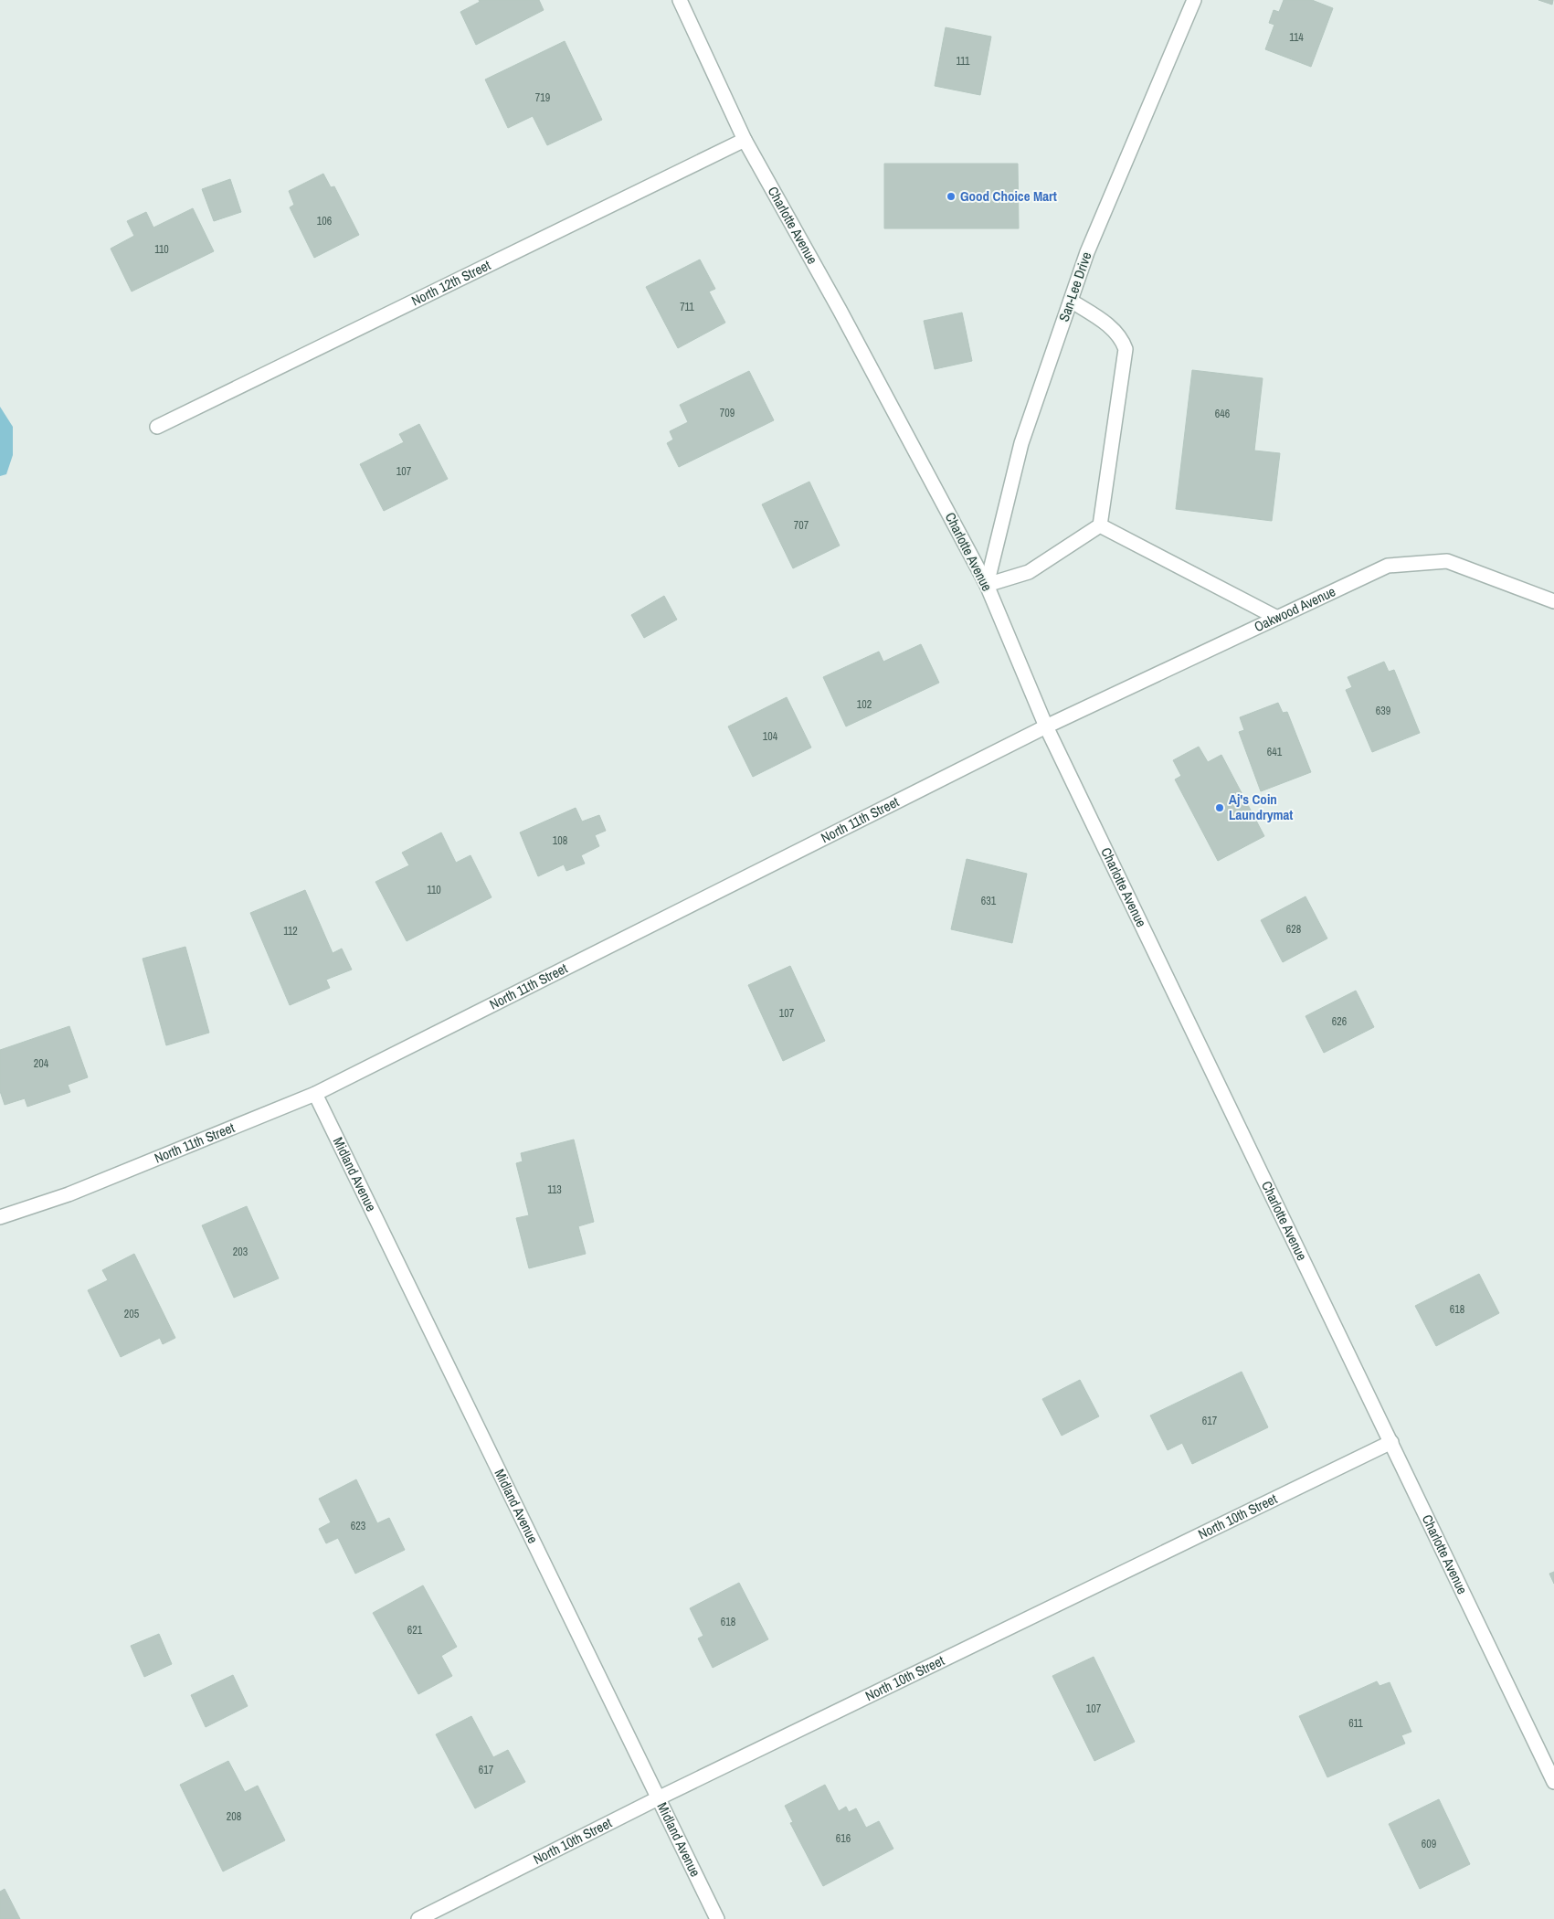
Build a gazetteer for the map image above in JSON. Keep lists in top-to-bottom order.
{
  "streets": {
    "street": [
      "Charlotte Avenue",
      "North 12th Street",
      "San-Lee Drive",
      "Oakwood Avenue",
      "North 11th Street",
      "Midland Avenue",
      "North 10th Street"
    ]
  },
  "crossings": [
    ["Charlotte Avenue", "North 12th Street"],
    ["Charlotte Avenue", "San-Lee Drive"],
    ["Charlotte Avenue", "Oakwood Avenue"],
    ["Charlotte Avenue", "North 11th Street"],
    ["Charlotte Avenue", "North 10th Street"],
    ["Oakwood Avenue", "North 11th Street"],
    ["North 11th Street", "Midland Avenue"],
    ["Midland Avenue", "North 10th Street"]
  ],
  "places": ["Good Choice Mart", "Aj's Coin Laundrymat"],
  "house_numbers": [
    "114",
    "111",
    "719",
    "106",
    "110",
    "711",
    "709",
    "646",
    "107",
    "707",
    "102",
    "639",
    "104",
    "641",
    "108",
    "110",
    "631",
    "628",
    "112",
    "107",
    "626",
    "204",
    "113",
    "203",
    "618",
    "205",
    "617",
    "623",
    "618",
    "621",
    "107",
    "611",
    "617",
    "208",
    "616",
    "609"
  ]
}
